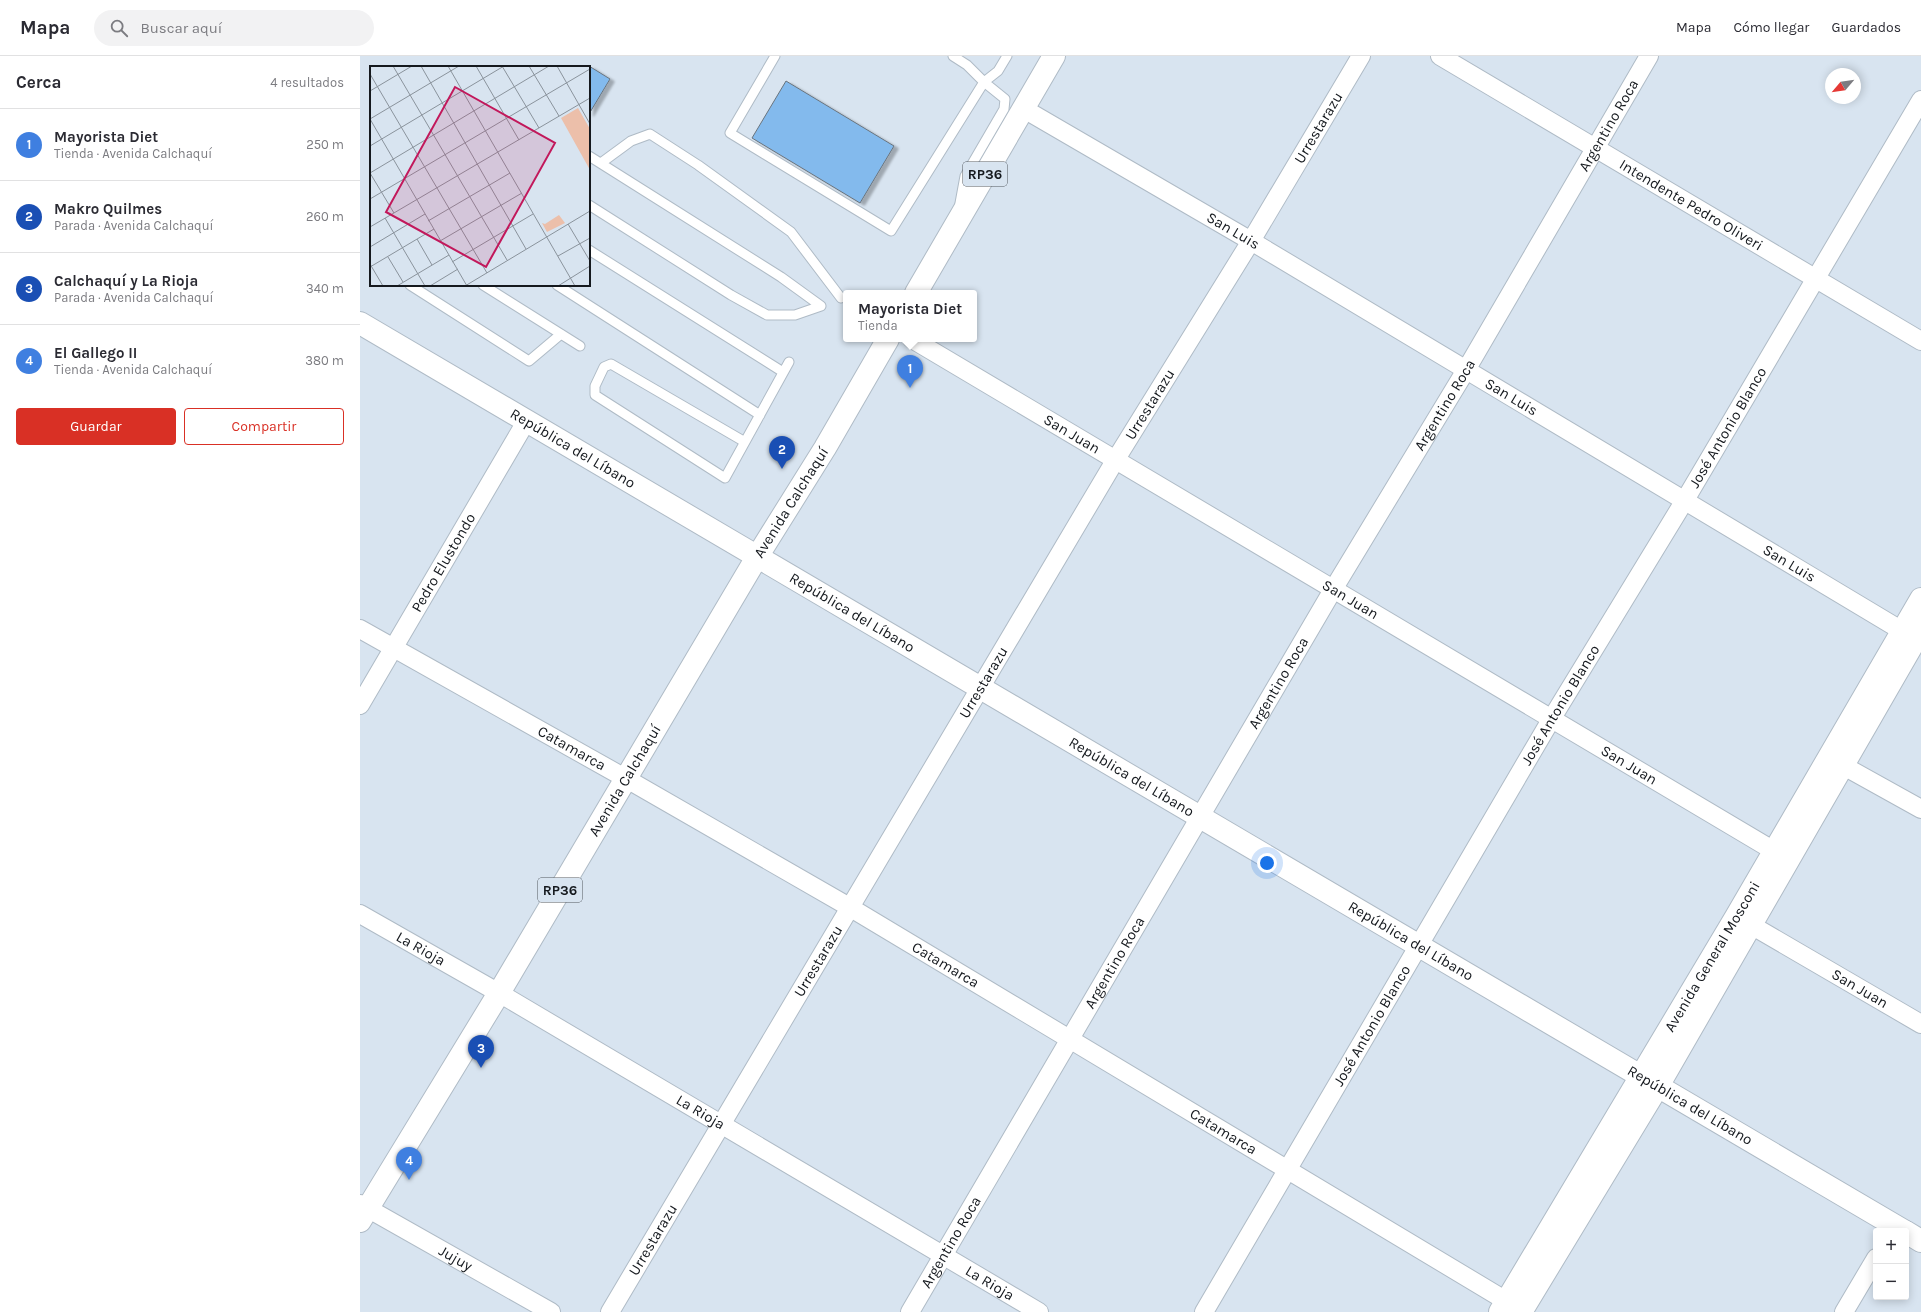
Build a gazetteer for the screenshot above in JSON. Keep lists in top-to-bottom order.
{
  "streets": {
    "main road": [
      "RP36",
      "República del Líbano",
      "Avenida Calchaquí",
      "Avenida General Mosconi"
    ],
    "street": [
      "Argentino Roca",
      "Urrestarazu",
      "Intendente Pedro Oliveri",
      "San Luis",
      "José Antonio Blanco",
      "San Juan",
      "Pedro Elustondo",
      "Catamarca",
      "La Rioja",
      "Jujuy"
    ]
  },
  "crossings": [
    ["Argentino Roca", "Intendente Pedro Oliveri"],
    ["Argentino Roca", "San Luis"],
    ["Argentino Roca", "San Juan"],
    ["Argentino Roca", "República del Líbano"],
    ["Argentino Roca", "Catamarca"],
    ["Argentino Roca", "La Rioja"],
    ["Urrestarazu", "San Luis"],
    ["Urrestarazu", "San Juan"],
    ["Urrestarazu", "República del Líbano"],
    ["Urrestarazu", "Catamarca"],
    ["Urrestarazu", "La Rioja"],
    ["RP36", "San Luis"],
    ["Intendente Pedro Oliveri", "José Antonio Blanco"],
    ["San Luis", "José Antonio Blanco"],
    ["San Luis", "Avenida General Mosconi"],
    ["José Antonio Blanco", "San Juan"],
    ["José Antonio Blanco", "República del Líbano"],
    ["José Antonio Blanco", "Catamarca"],
    ["San Juan", "Avenida General Mosconi"],
    ["República del Líbano", "Avenida Calchaquí"],
    ["República del Líbano", "Pedro Elustondo"],
    ["República del Líbano", "Avenida General Mosconi"],
    ["Avenida Calchaquí", "Catamarca"],
    ["Avenida Calchaquí", "La Rioja"],
    ["Avenida Calchaquí", "Jujuy"],
    ["Pedro Elustondo", "Catamarca"],
    ["Catamarca", "Avenida General Mosconi"]
  ],
  "north": "bottom left",
  "page": {
    "header": "Mapa",
    "search": "Buscar aquí",
    "nav": ["Mapa", "Cómo llegar", "Guardados"],
    "heading": ["Cerca", "4 resultados"],
    "list": [
      {
        "mark": "1",
        "name": "Mayorista Diet",
        "note": "Tienda · Avenida Calchaquí",
        "value": "250 m"
      },
      {
        "mark": "2",
        "name": "Makro Quilmes",
        "note": "Parada · Avenida Calchaquí",
        "value": "260 m"
      },
      {
        "mark": "3",
        "name": "Calchaquí y La Rioja",
        "note": "Parada · Avenida Calchaquí",
        "value": "340 m"
      },
      {
        "mark": "4",
        "name": "El Gallego II",
        "note": "Tienda · Avenida Calchaquí",
        "value": "380 m"
      }
    ],
    "popup": ["Mayorista Diet", "Tienda"],
    "pins": [
      "1",
      "2",
      "3",
      "4"
    ],
    "buttons": ["Guardar", "Compartir"],
    "map_buttons": ["+", "−"]
  }
}
